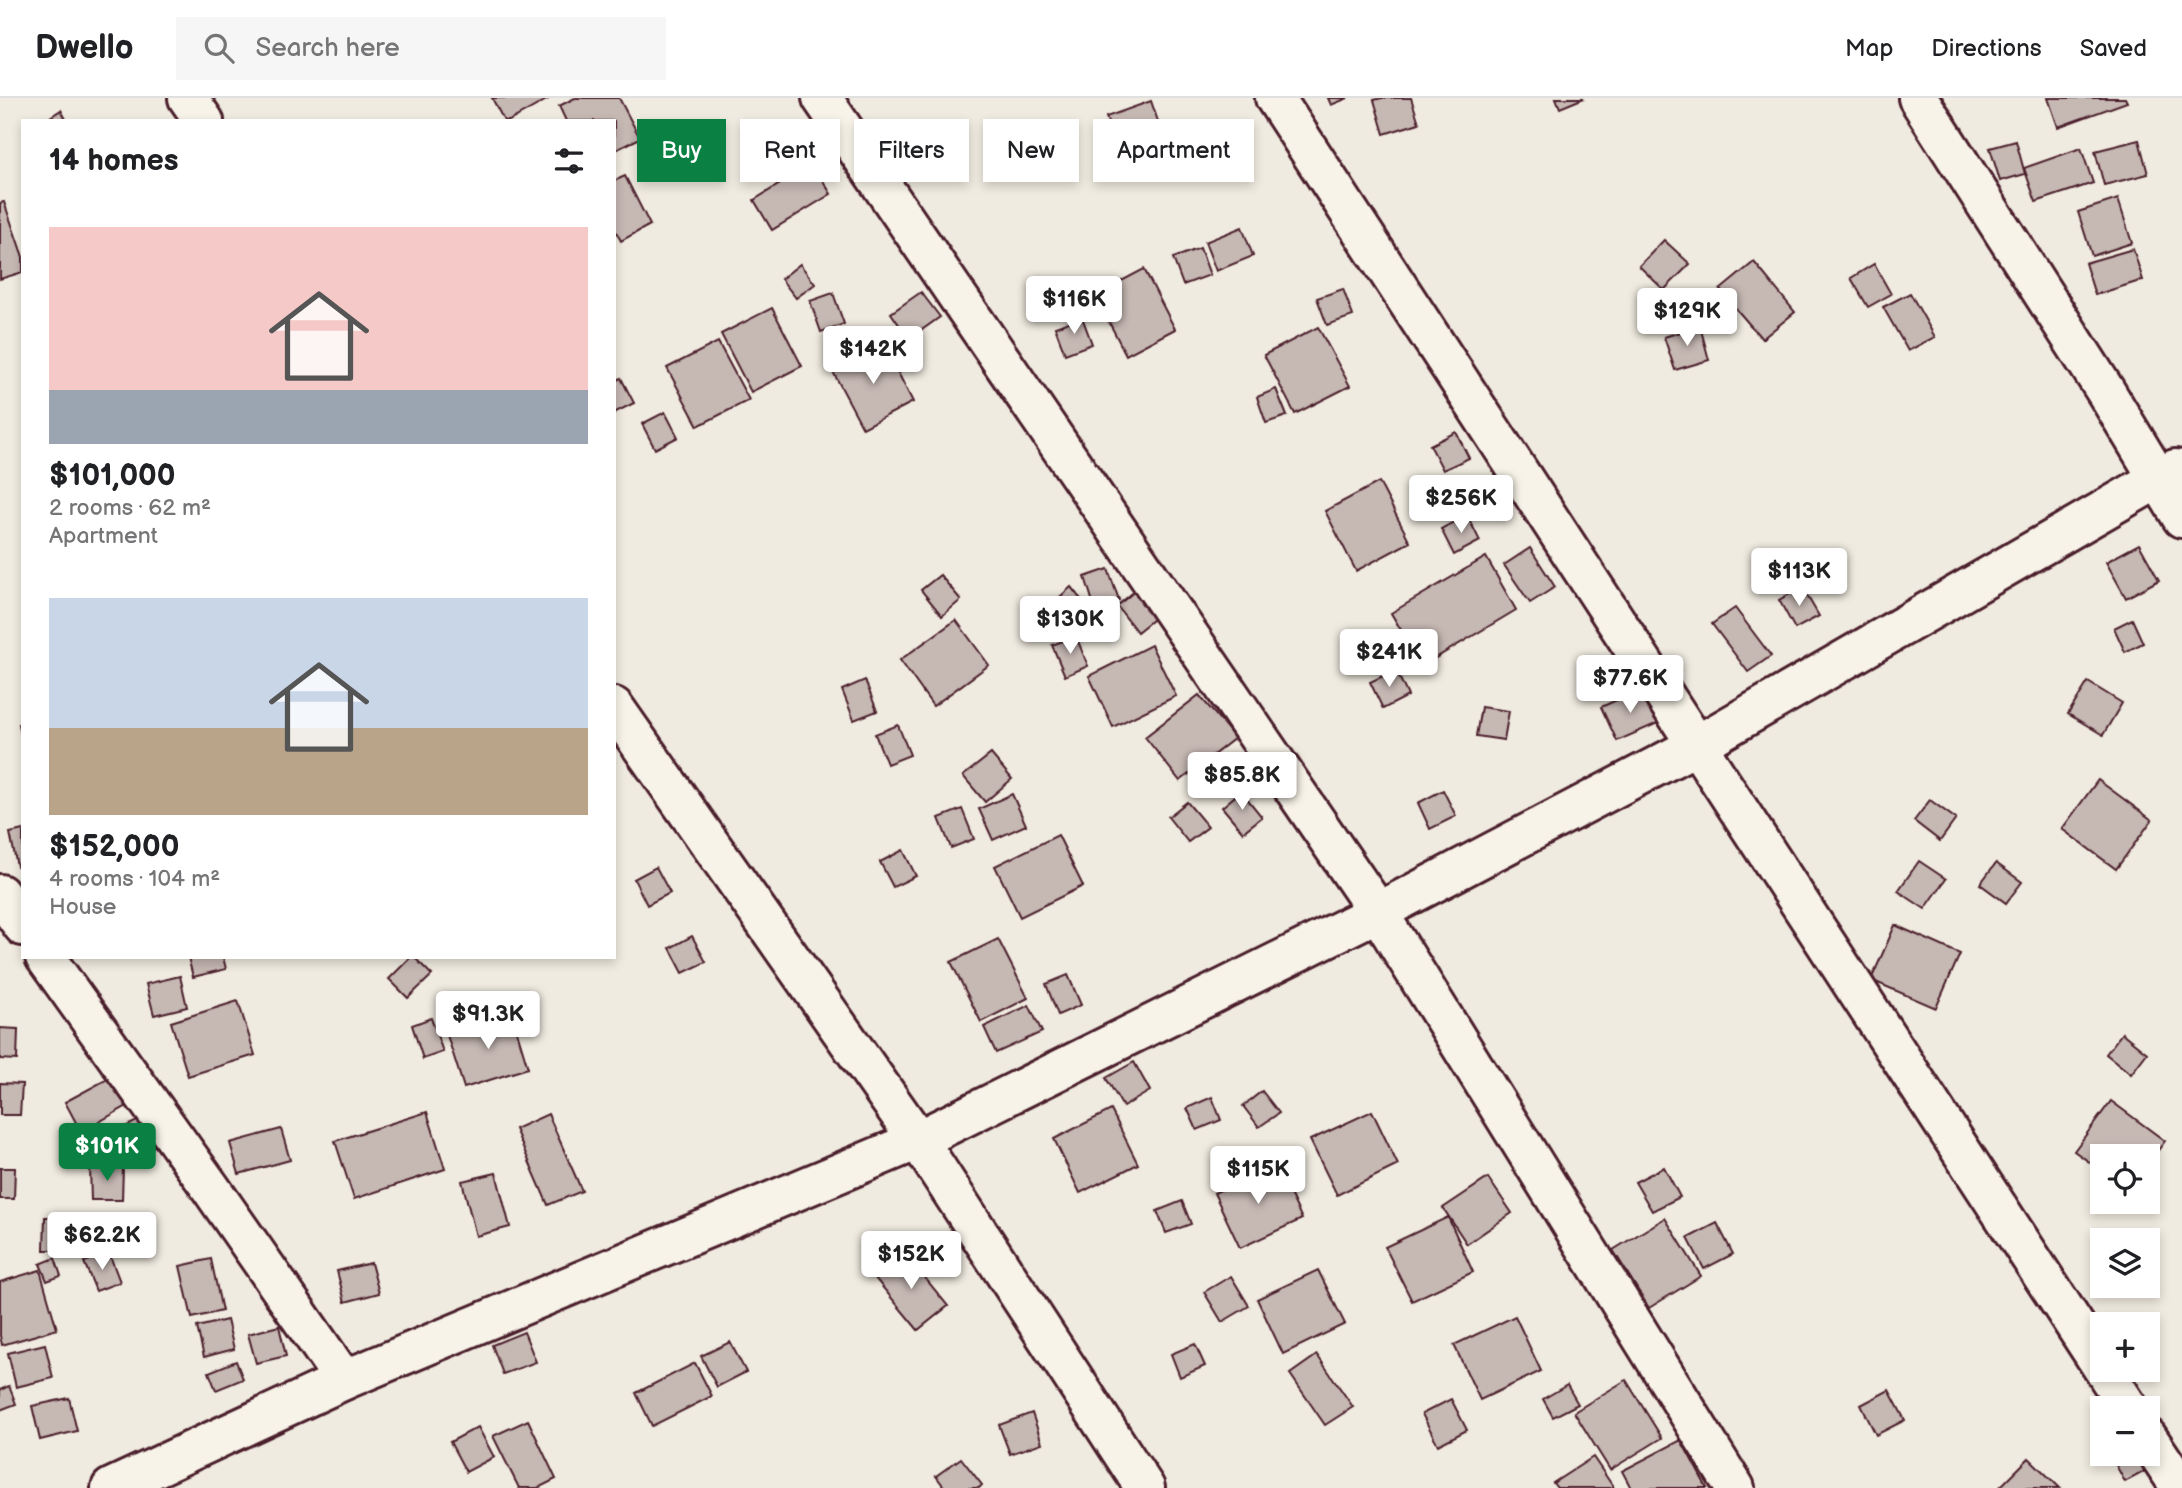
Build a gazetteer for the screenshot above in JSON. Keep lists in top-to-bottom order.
{
  "page": {
    "header": "Dwello",
    "search": "Search here",
    "nav": ["Map", "Directions", "Saved"],
    "chip": [
      "Buy",
      "Rent",
      "Filters",
      "New",
      "Apartment"
    ],
    "heading": "14 homes",
    "list": [
      {
        "name": "$101,000",
        "note": "2 rooms · 62 m² · Apartment"
      },
      {
        "name": "$152,000",
        "note": "4 rooms · 104 m² · House"
      }
    ],
    "price": [
      "$116K",
      "$129K",
      "$142K",
      "$256K",
      "$113K",
      "$130K",
      "$241K",
      "$77.6K",
      "$85.8K",
      "$91.3K",
      "$101K",
      "$115K",
      "$62.2K",
      "$152K"
    ],
    "map_buttons": ["+", "−"]
  }
}
